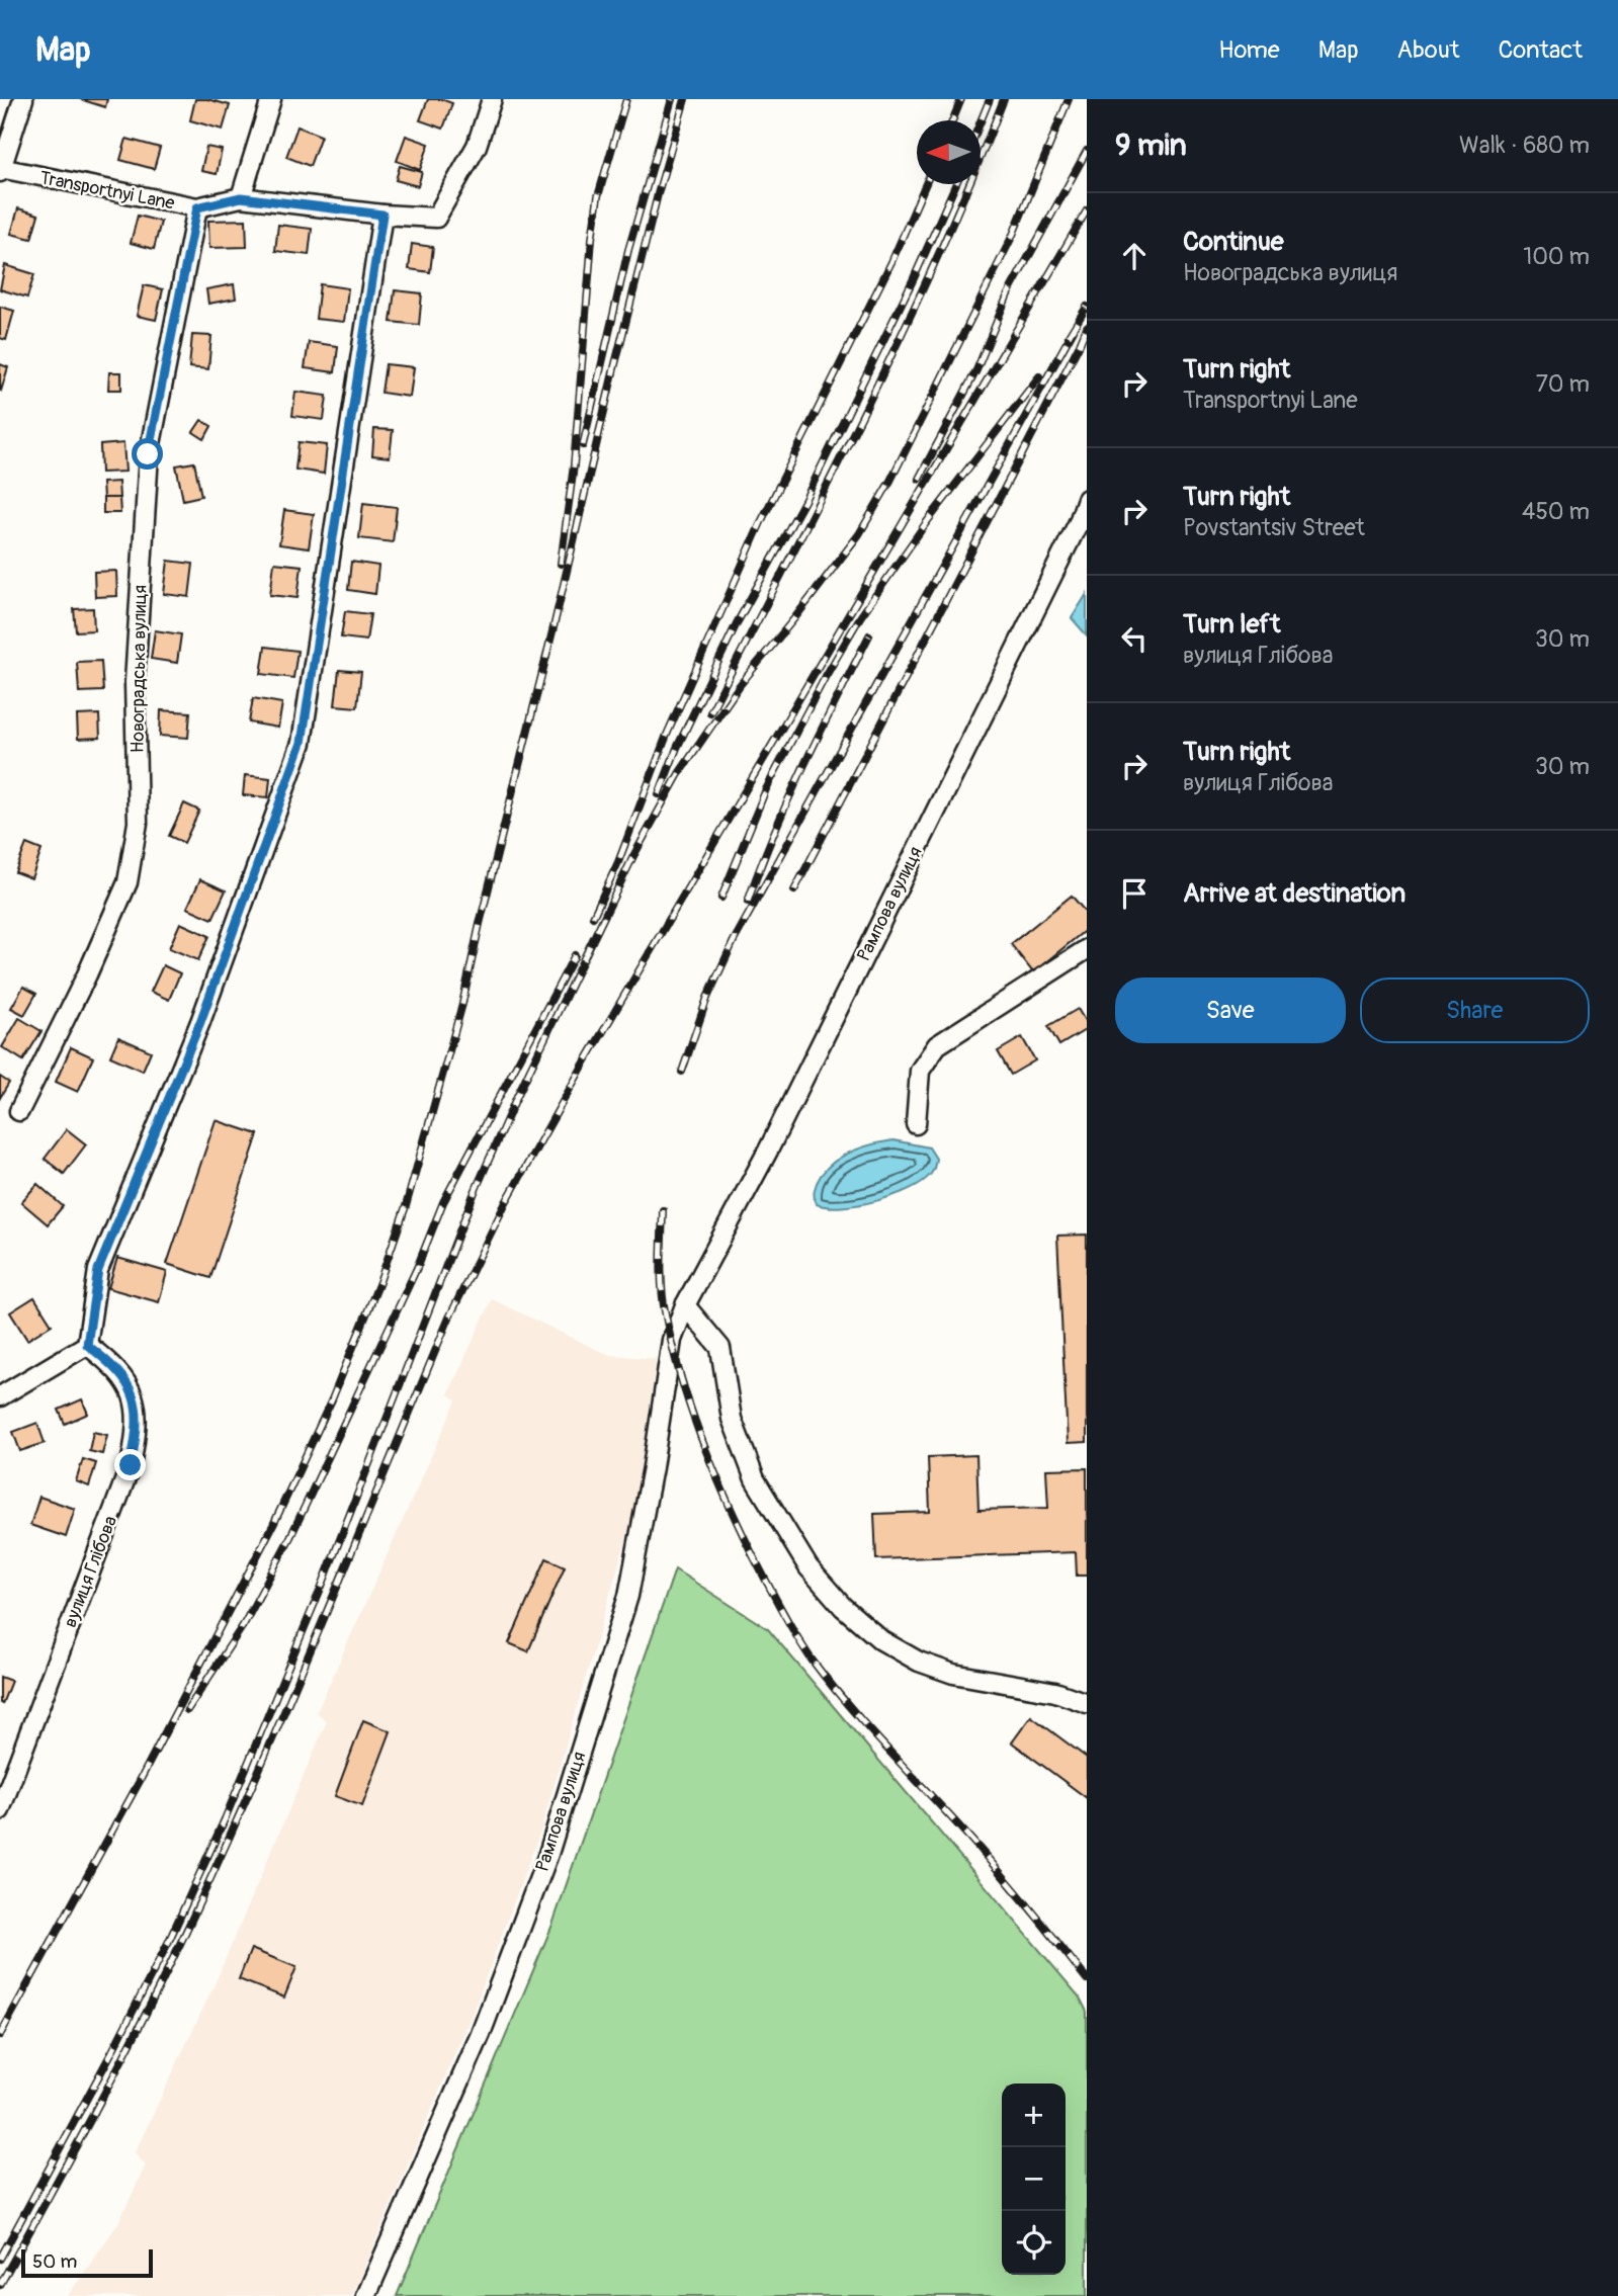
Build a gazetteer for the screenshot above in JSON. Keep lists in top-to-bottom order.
{
  "streets": {
    "street": [
      "Transportnyi Lane",
      "Новоградська вулиця",
      "Рампова вулиця",
      "вулиця Глібова"
    ]
  },
  "crossings": [
    ["Transportnyi Lane", "Новоградська вулиця"]
  ],
  "scale_bar": "50 m",
  "north": "left",
  "page": {
    "header": "Map",
    "nav": [
      "Home",
      "Map",
      "About",
      "Contact"
    ],
    "heading": ["9 min", "Walk · 680 m"],
    "list": [
      ["Continue", "Новоградська вулиця", "100 m"],
      ["Turn right", "Transportnyi Lane", "70 m"],
      ["Turn right", "Povstantsiv Street", "450 m"],
      ["Turn left", "вулиця Глібова", "30 m"],
      ["Turn right", "вулиця Глібова", "30 m"],
      "Arrive at destination"
    ],
    "buttons": ["Save", "Share"],
    "map_buttons": ["+", "−"],
    "scale": "50 m"
  }
}
